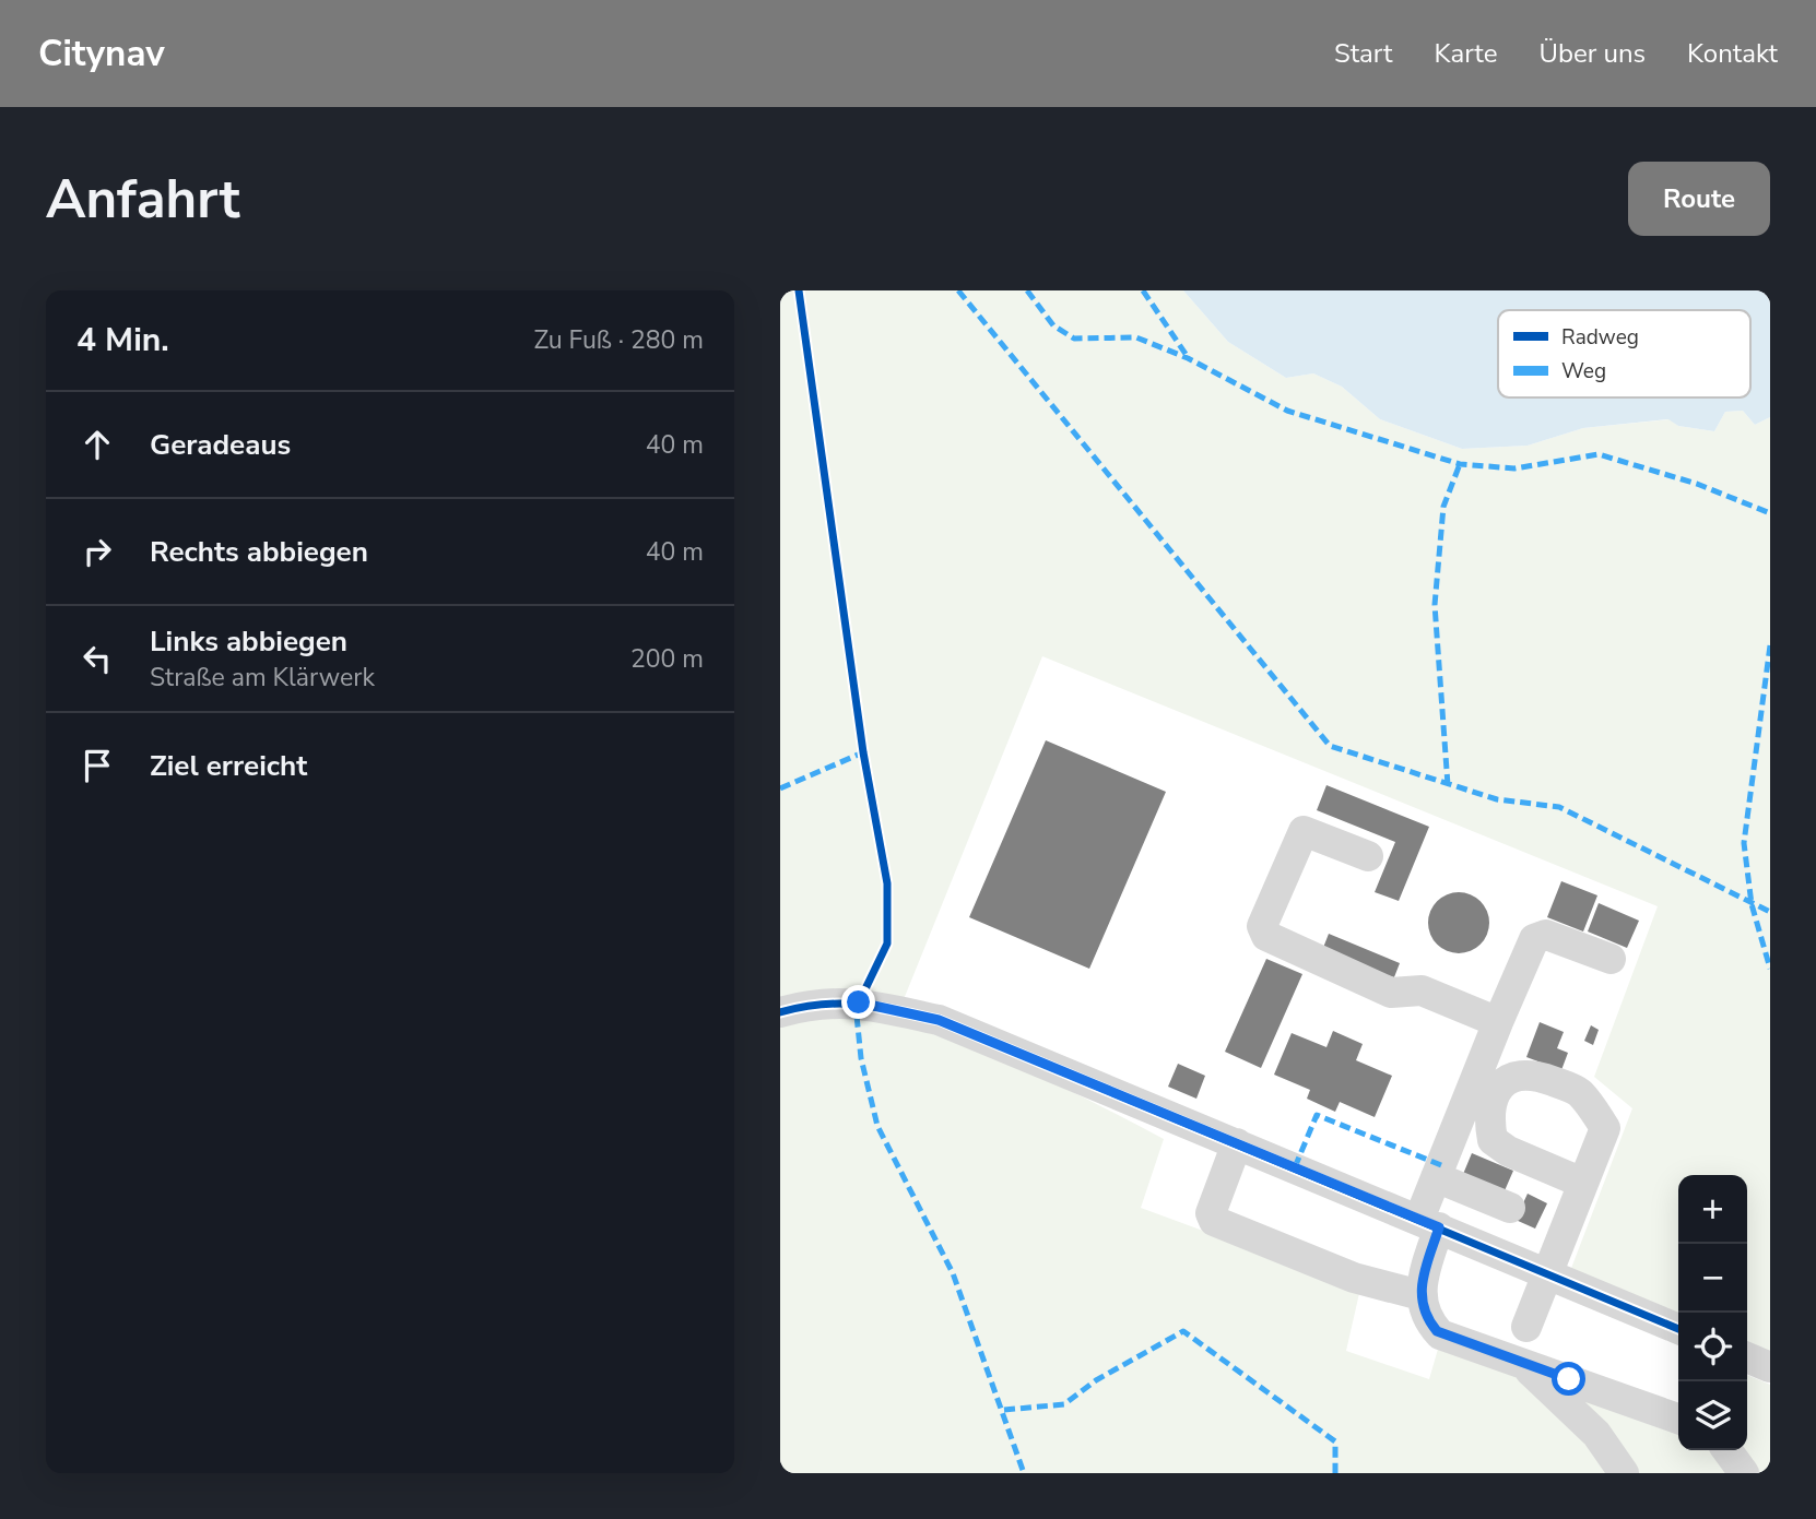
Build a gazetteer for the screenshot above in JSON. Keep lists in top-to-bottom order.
{
  "legend": ["Radweg", "Weg"],
  "page": {
    "header": "Citynav",
    "nav": [
      "Start",
      "Karte",
      "Über uns",
      "Kontakt"
    ],
    "buttons": "Route",
    "title": "Anfahrt",
    "heading": ["4 Min.", "Zu Fuß · 280 m"],
    "list": [
      ["Geradeaus", "40 m"],
      ["Rechts abbiegen", "40 m"],
      ["Links abbiegen", "Straße am Klärwerk", "200 m"],
      "Ziel erreicht"
    ],
    "map_buttons": ["+", "−"]
  }
}
